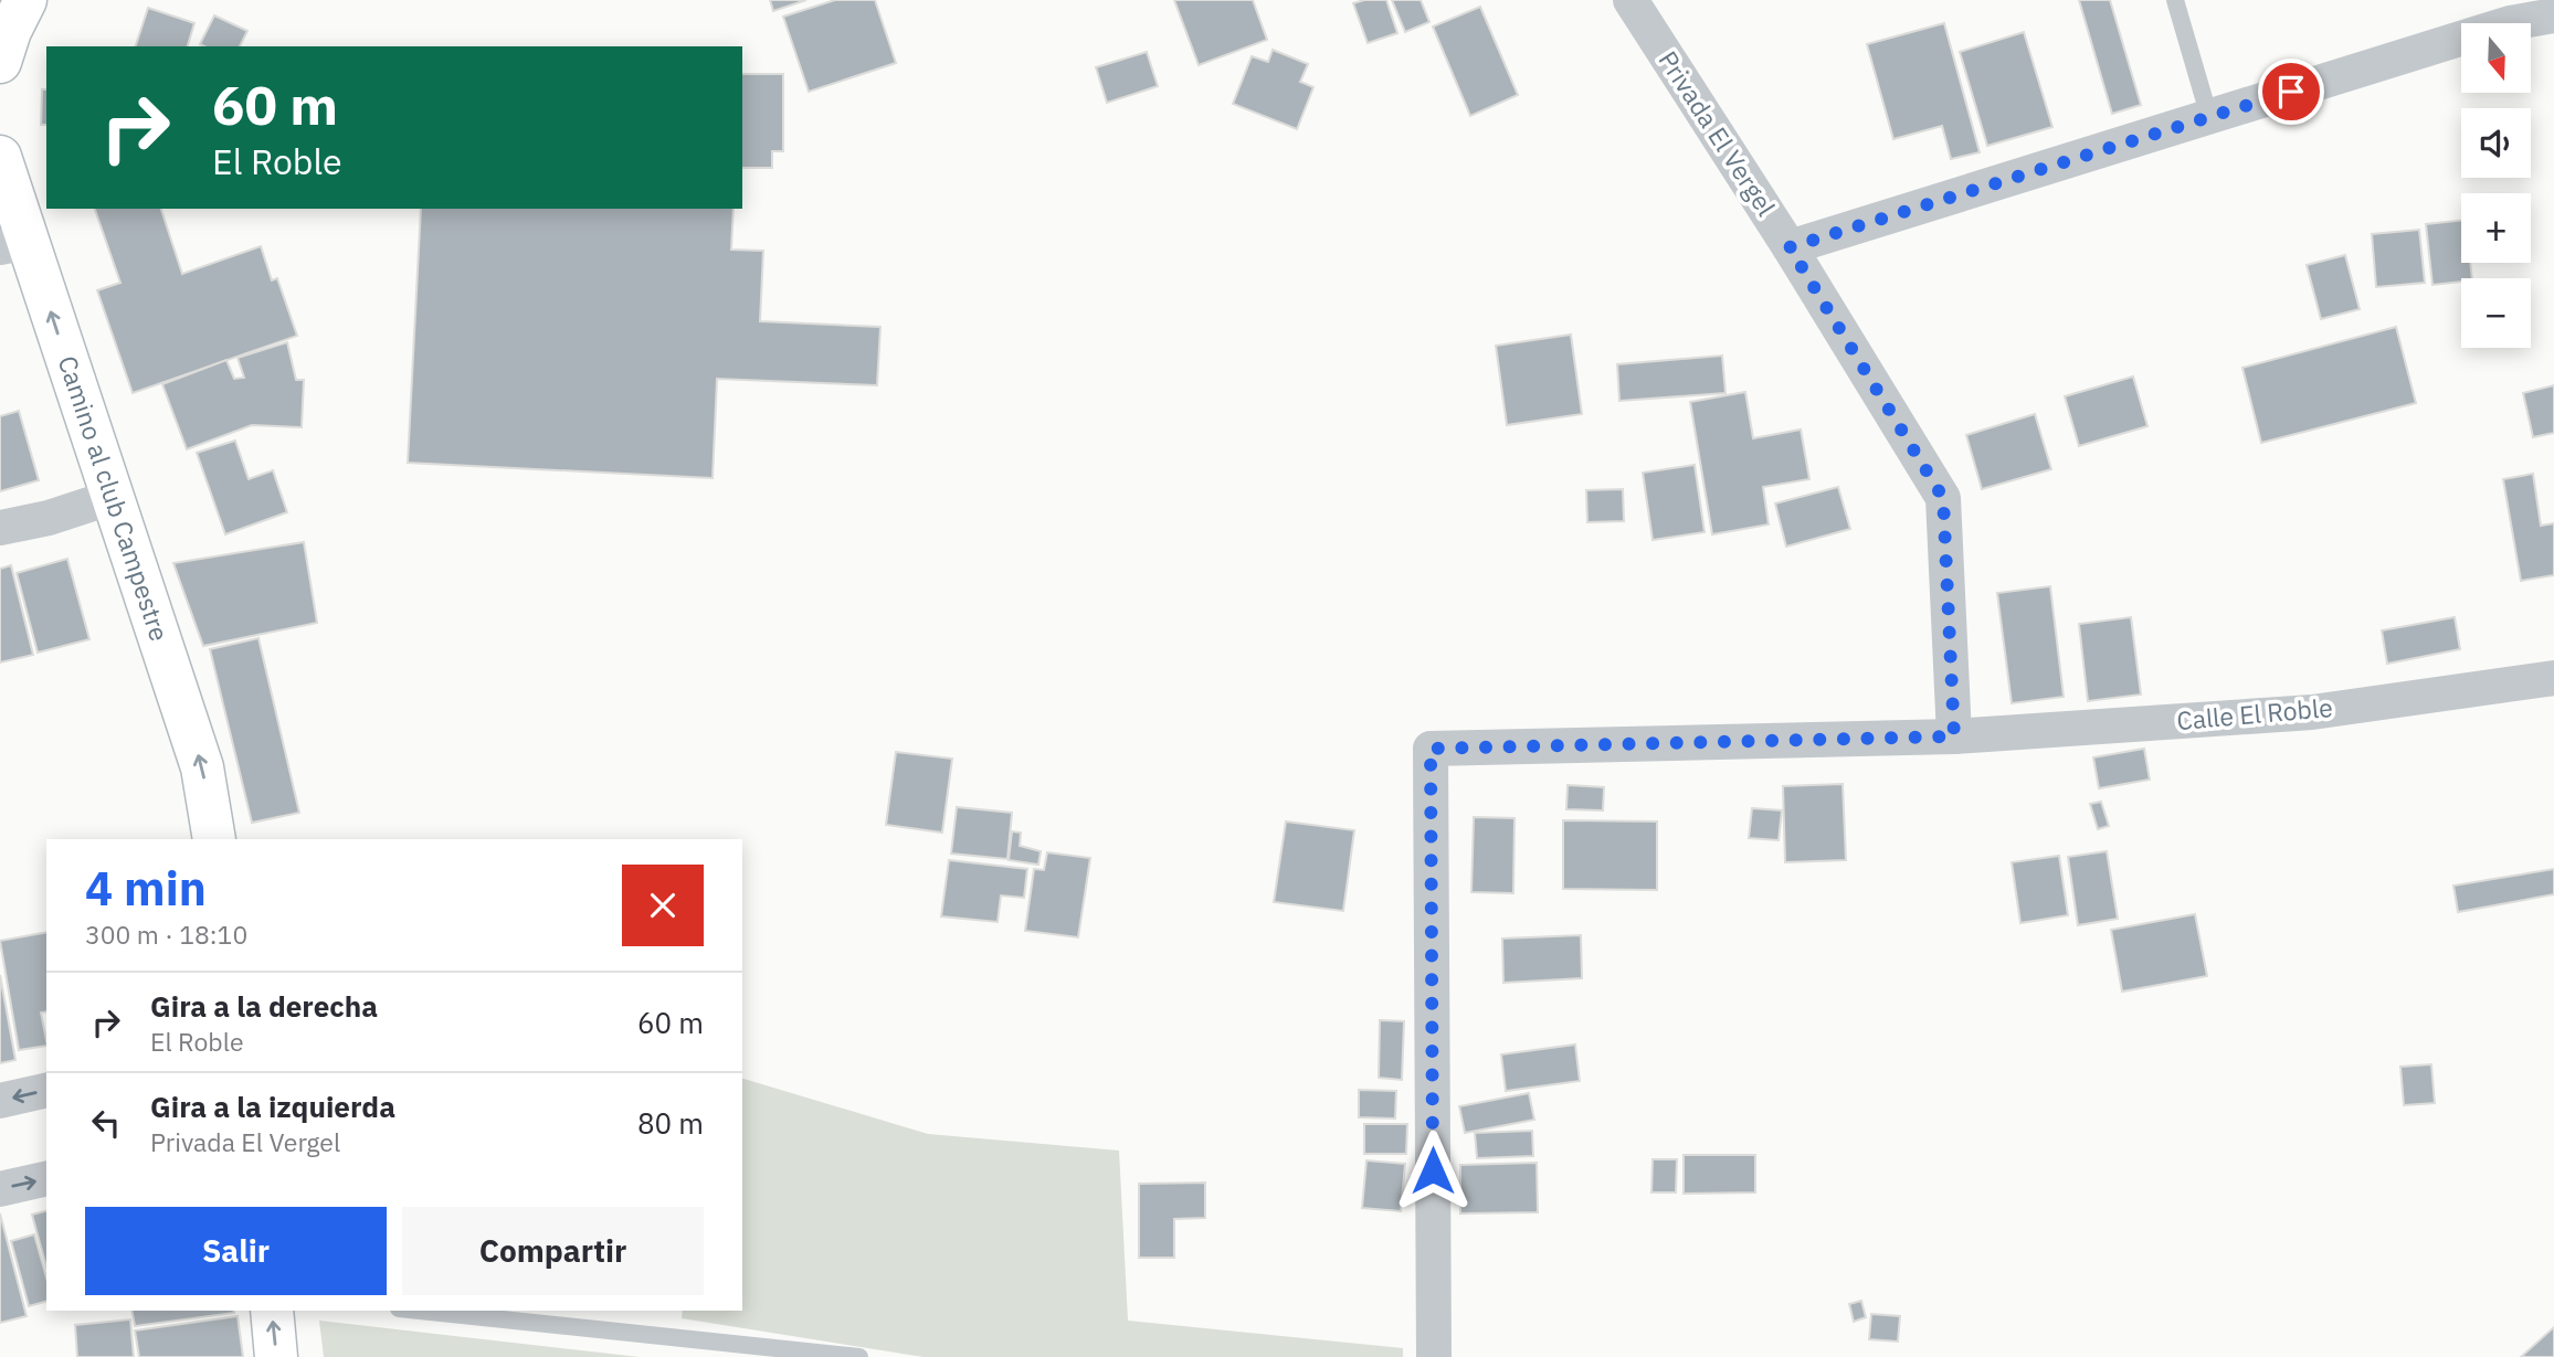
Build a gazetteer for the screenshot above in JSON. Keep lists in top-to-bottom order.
{
  "streets": {
    "main road": ["Camino al club Campestre"],
    "street": ["Privada El Vergel", "Calle El Roble"]
  },
  "crossings": [
    ["Privada El Vergel", "Calle El Roble"]
  ],
  "one_way": ["Camino al club Campestre"],
  "north": "bottom",
  "page": {
    "map_buttons": ["+", "−"],
    "turn": ["60 m", "El Roble"],
    "heading": ["4 min", "300 m · 18:10"],
    "list": [
      {
        "name": "Gira a la derecha",
        "note": "El Roble",
        "value": "60 m"
      },
      {
        "name": "Gira a la izquierda",
        "note": "Privada El Vergel",
        "value": "80 m"
      }
    ],
    "buttons": ["Salir", "Compartir"]
  }
}
